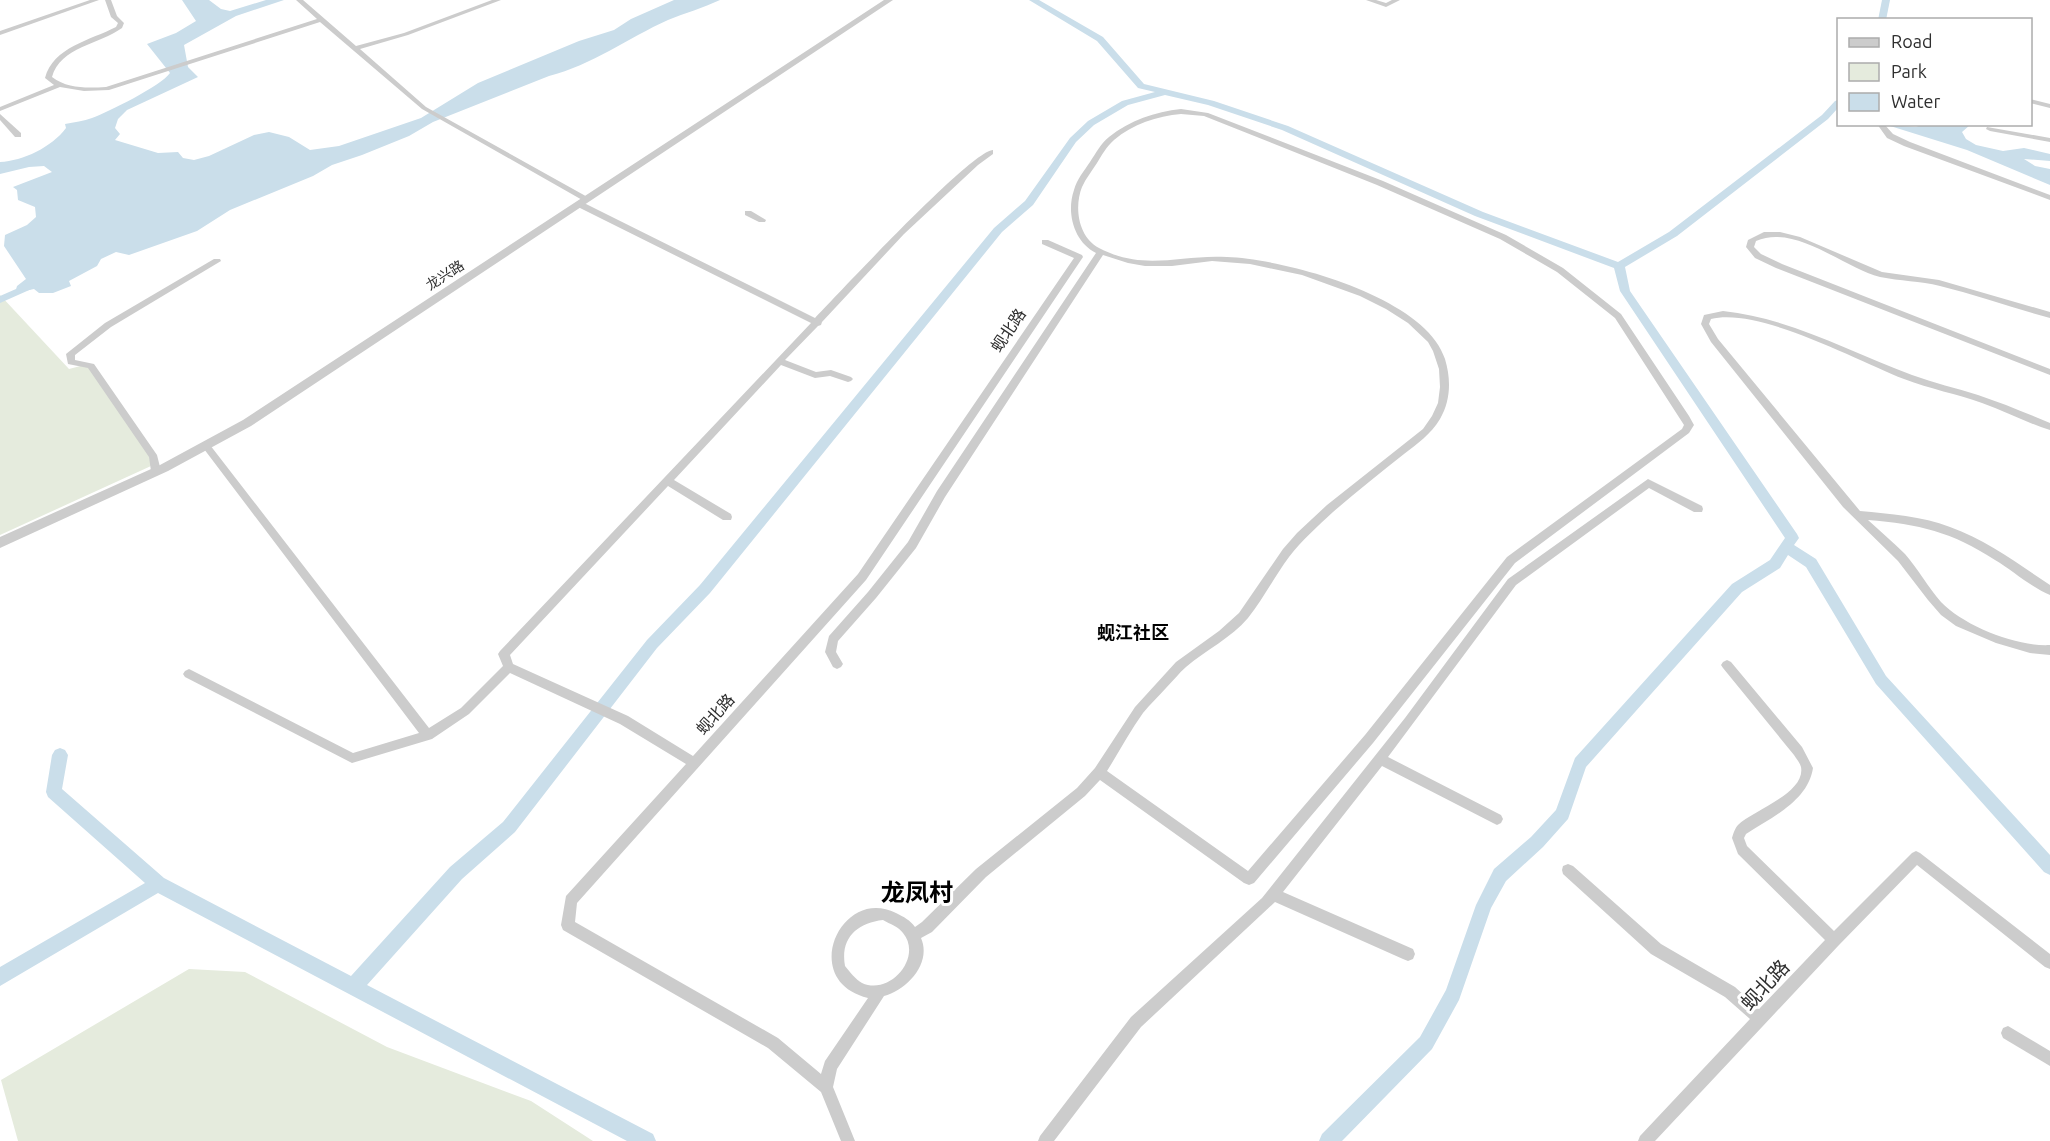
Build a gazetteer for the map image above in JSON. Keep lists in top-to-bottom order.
{
  "streets": {
    "street": ["龙兴路", "蚬北路"]
  },
  "districts": ["蚬江社区", "龙凤村"],
  "legend": ["Road", "Park", "Water"]
}
